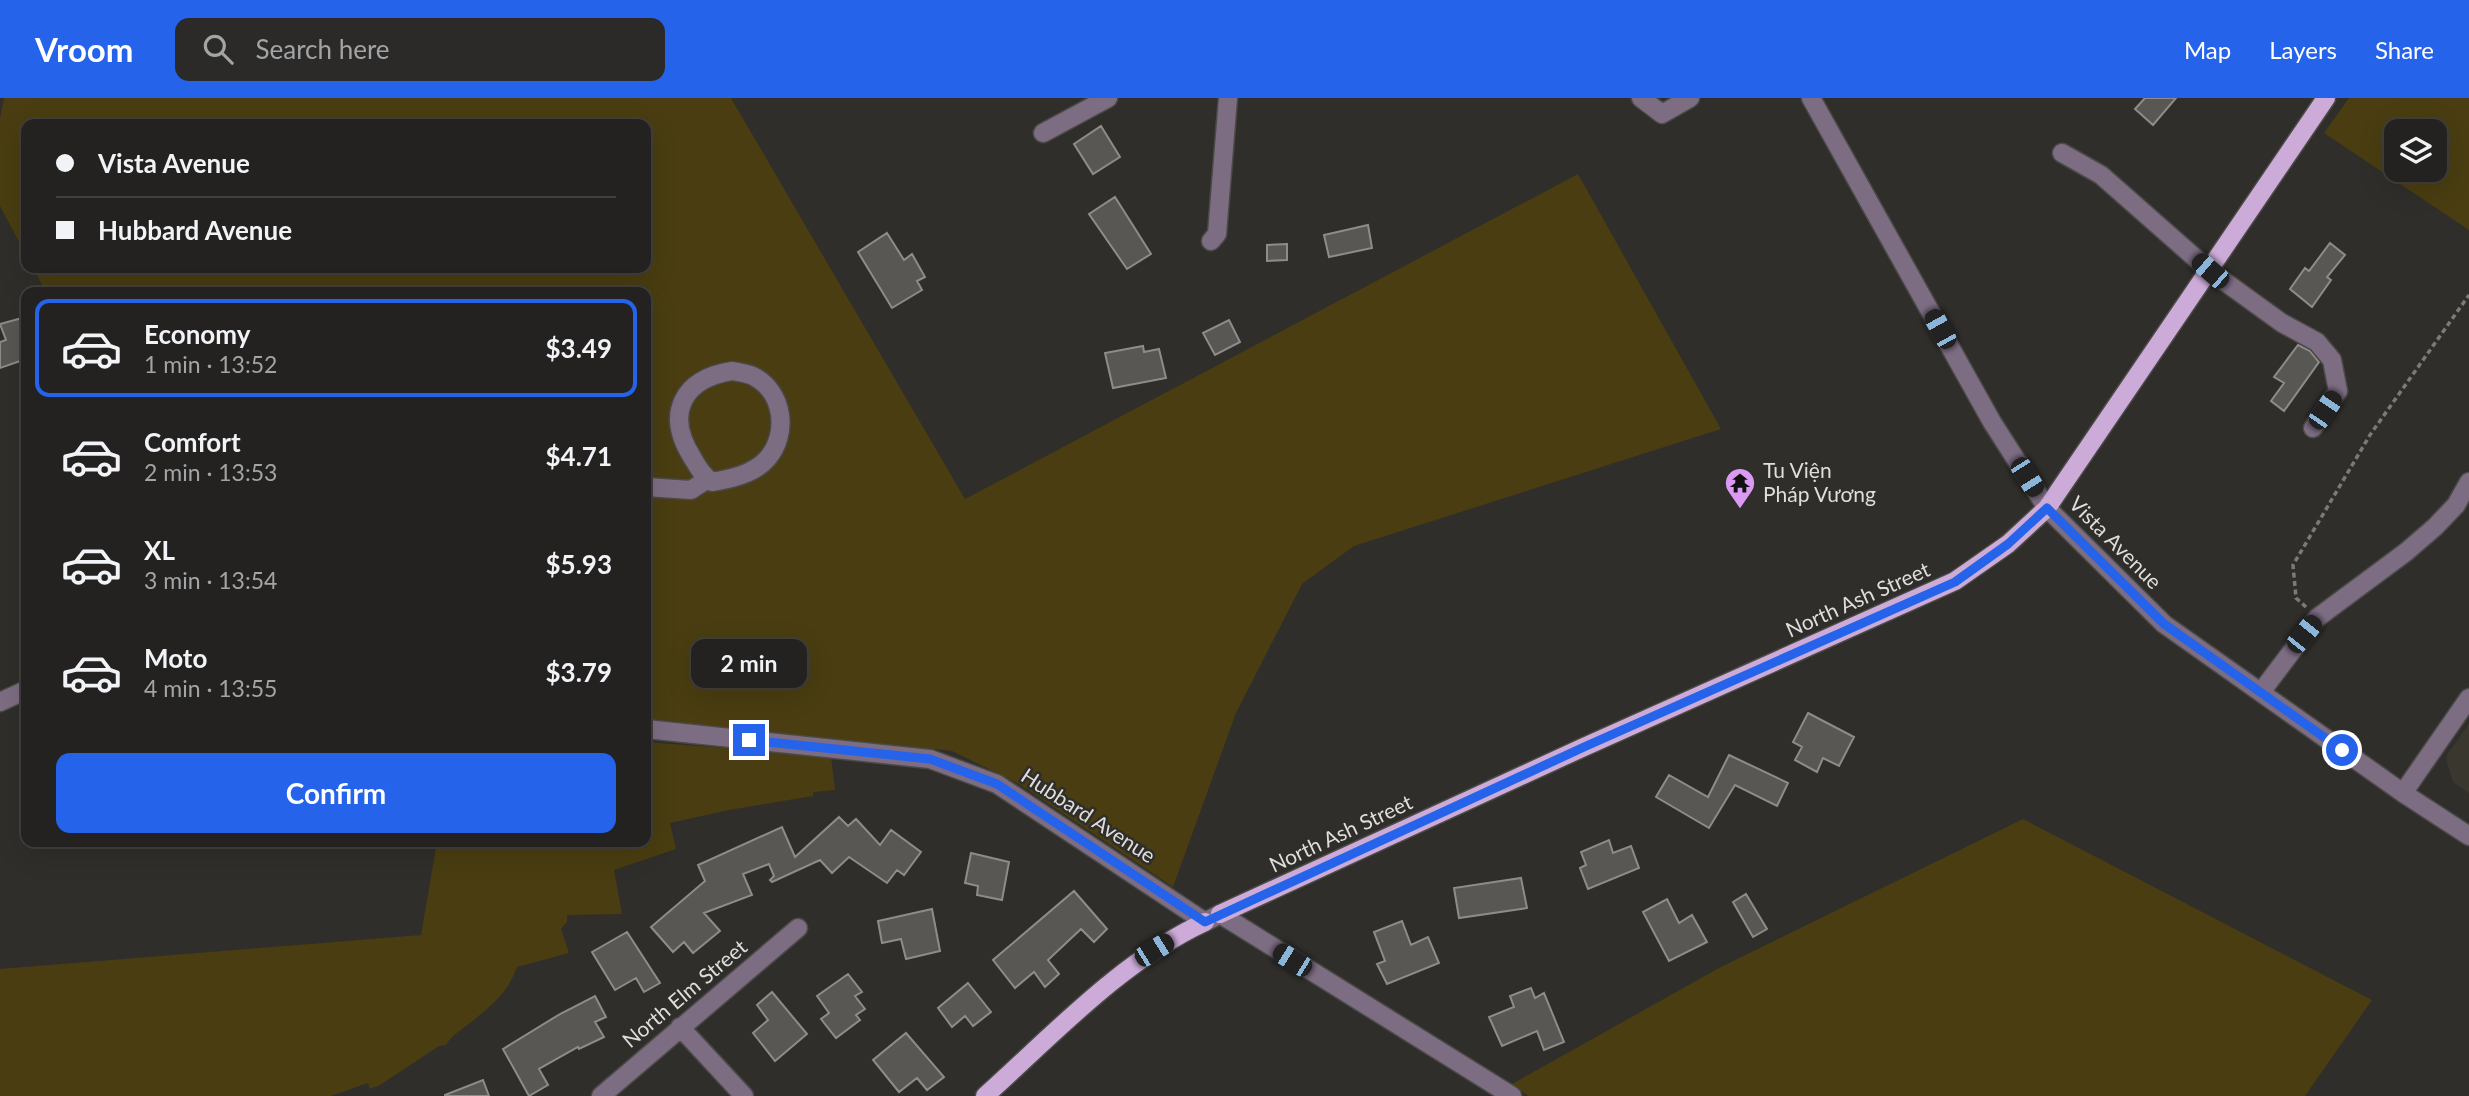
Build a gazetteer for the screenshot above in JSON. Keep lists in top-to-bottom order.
{
  "streets": {
    "main road": ["North Ash Street"],
    "street": ["Vista Avenue", "Hubbard Avenue", "North Elm Street"]
  },
  "crossings": [
    ["Vista Avenue", "North Ash Street"],
    ["North Ash Street", "Hubbard Avenue"]
  ],
  "places": {
    "temple": ["Tu Viện Pháp Vương"]
  },
  "page": {
    "header": "Vroom",
    "search": "Search here",
    "nav": ["Map", "Layers", "Share"],
    "banner": ["Vista Avenue", "Hubbard Avenue"],
    "list": [
      {
        "name": "Economy",
        "note": "1 min · 13:52",
        "value": "$3.49"
      },
      {
        "name": "Comfort",
        "note": "2 min · 13:53",
        "value": "$4.71"
      },
      {
        "name": "XL",
        "note": "3 min · 13:54",
        "value": "$5.93"
      },
      {
        "name": "Moto",
        "note": "4 min · 13:55",
        "value": "$3.79"
      }
    ],
    "bubble": "2 min",
    "buttons": "Confirm"
  }
}
